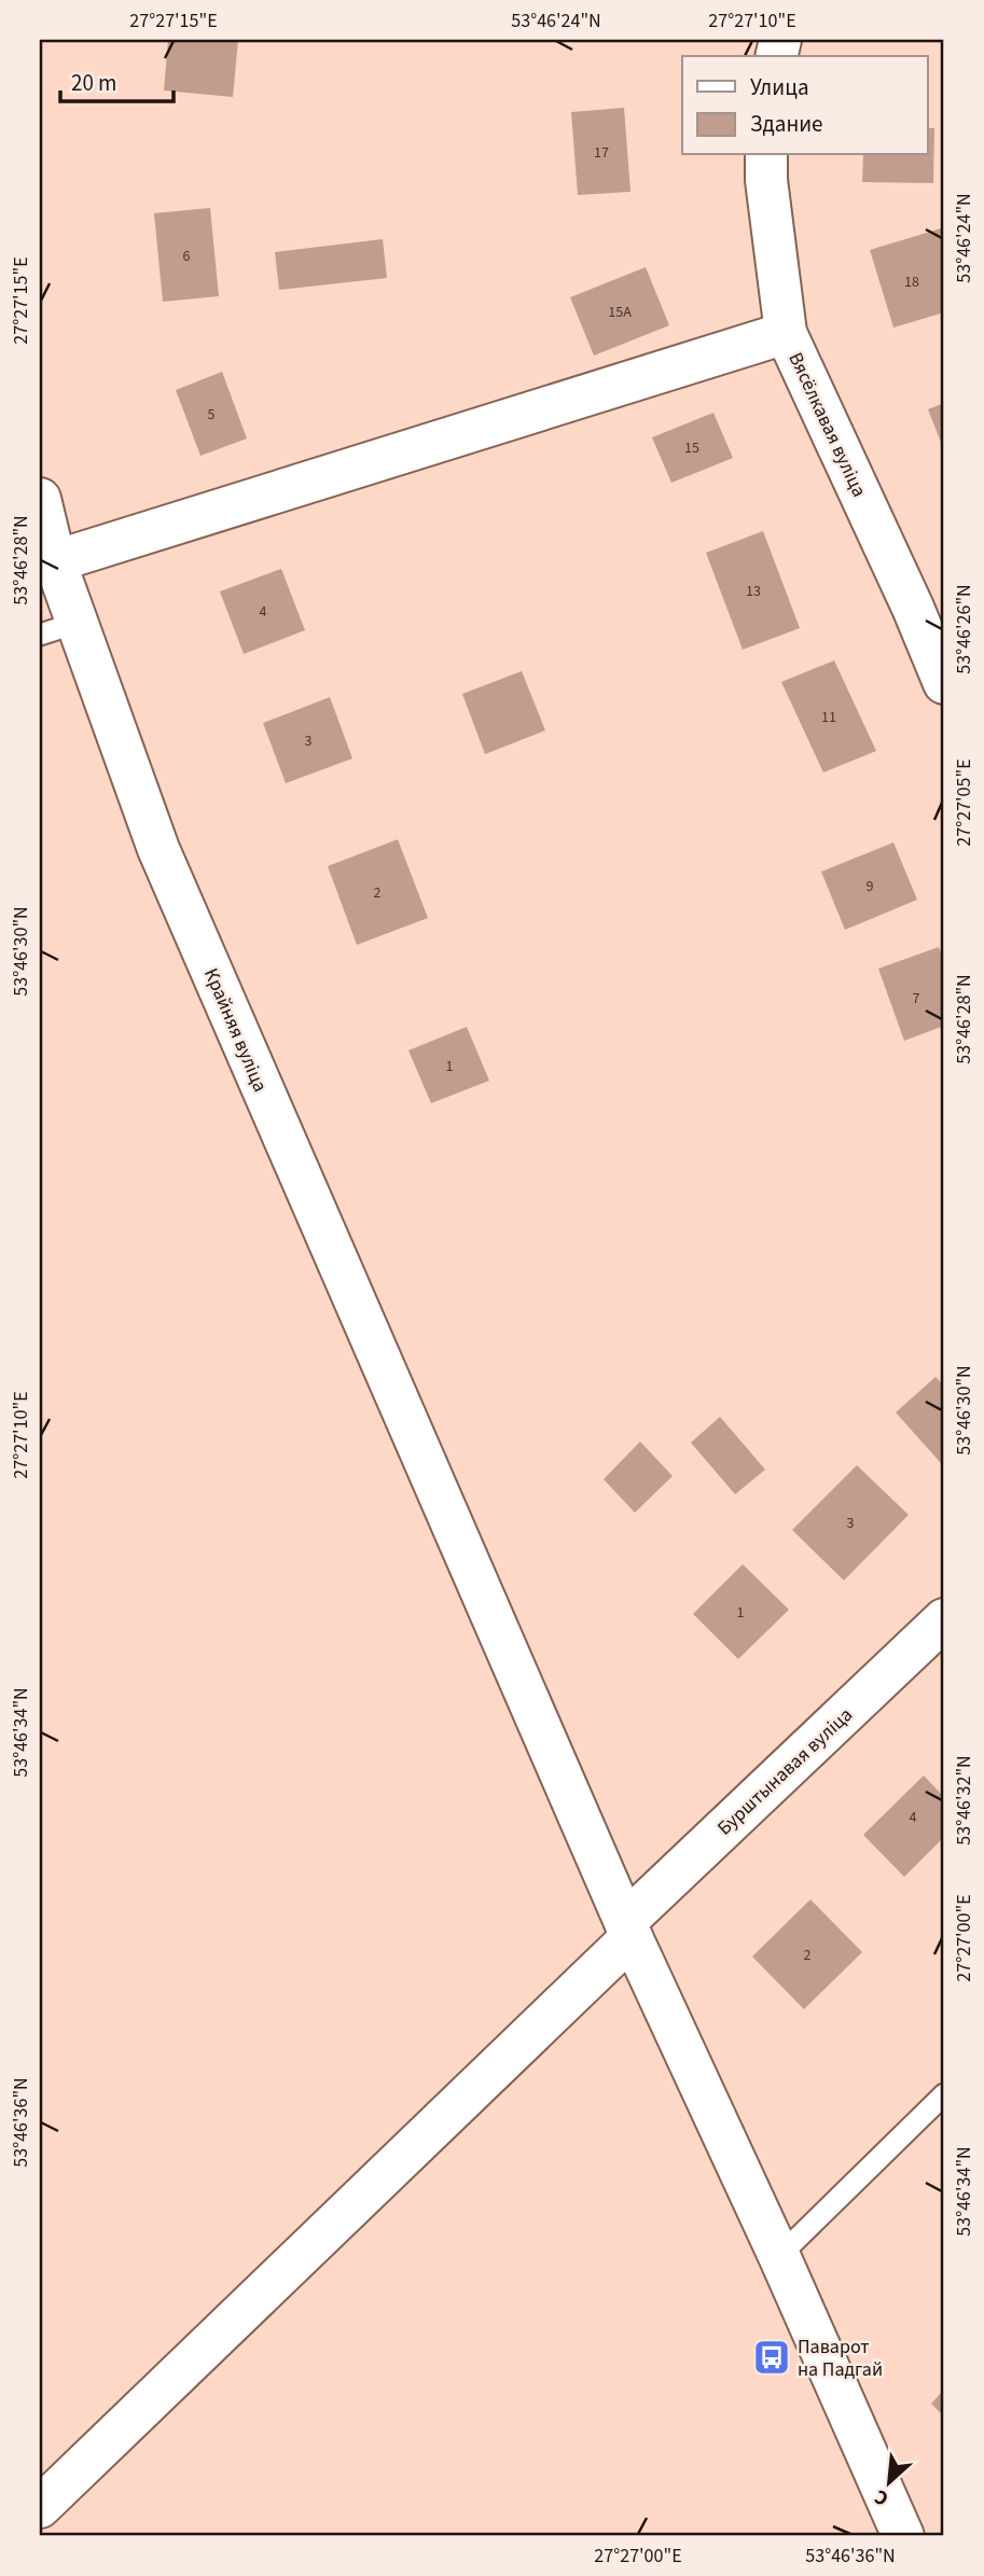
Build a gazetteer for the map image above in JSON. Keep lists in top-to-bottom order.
{
  "streets": {
    "street": ["Вясёлкавая вуліца", "Крайняя вуліца", "Бурштынавая вуліца"]
  },
  "crossings": [
    ["Крайняя вуліца", "Бурштынавая вуліца"]
  ],
  "places": {
    "bus stop": ["Паварот на Падгай"]
  },
  "house_numbers": [
    "17",
    "6",
    "18",
    "15А",
    "5",
    "15",
    "13",
    "4",
    "11",
    "3",
    "9",
    "2",
    "7",
    "1",
    "3",
    "1",
    "4",
    "2"
  ],
  "legend": ["Улица", "Здание"],
  "scale_bar": "20 m",
  "north": "bottom left",
  "coordinates": [
    "27°27'15\"E",
    "53°46'24\"N",
    "27°27'10\"E",
    "53°46'28\"N",
    "53°46'26\"N",
    "27°27'05\"E",
    "53°46'30\"N",
    "53°46'34\"N",
    "53°46'32\"N",
    "27°27'00\"E",
    "53°46'36\"N"
  ]
}
